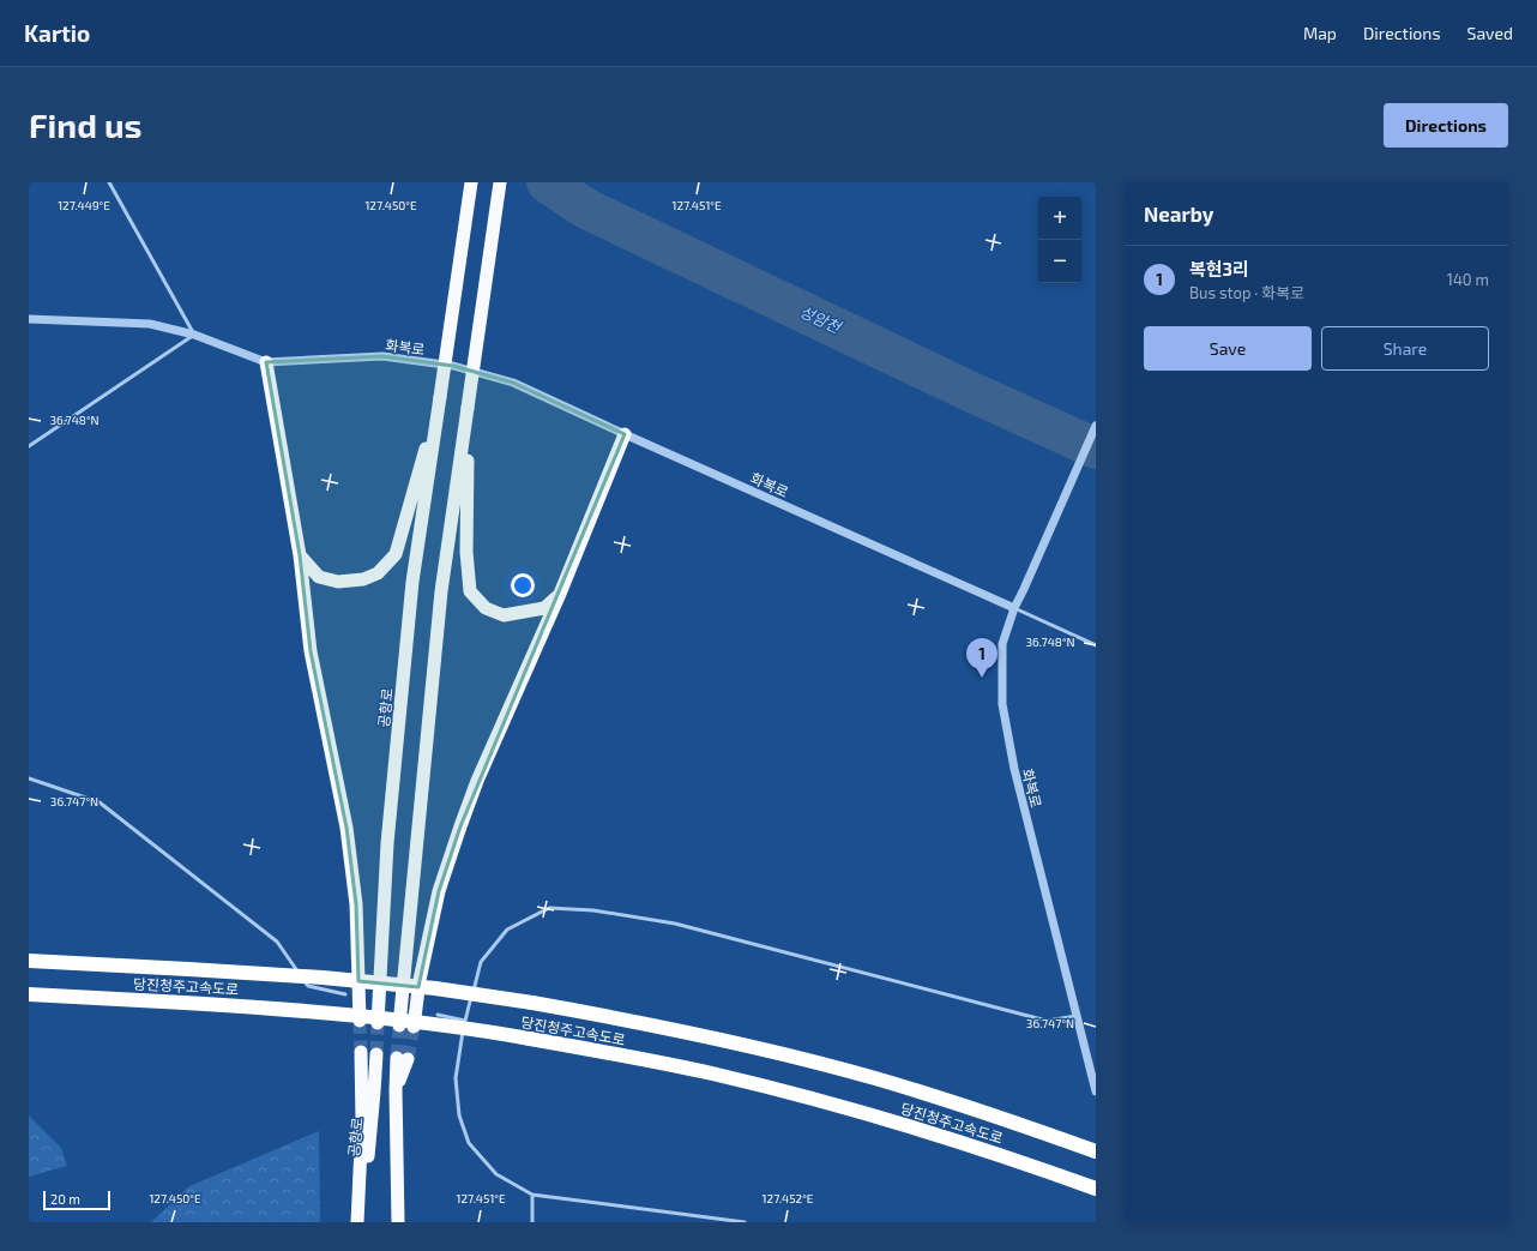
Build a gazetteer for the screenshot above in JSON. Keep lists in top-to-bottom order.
{
  "streets": {
    "highway": ["공항로", "당진청주고속도로"],
    "street": ["화복로"]
  },
  "water": ["성암천"],
  "scale_bar": "20 m",
  "page": {
    "header": "Kartio",
    "nav": ["Map", "Directions", "Saved"],
    "buttons": [
      "Directions",
      ["Save", "Share"]
    ],
    "title": "Find us",
    "heading": "Nearby",
    "map_buttons": ["+", "−"],
    "list": [
      {
        "mark": "1",
        "name": "복현3리",
        "note": "Bus stop · 화복로",
        "value": "140 m"
      }
    ],
    "pins": "1",
    "scale": "20 m"
  },
  "coordinates": [
    "127.449°E",
    "127.450°E",
    "127.451°E",
    "36.748°N",
    "36.747°N",
    "127.452°E"
  ]
}
